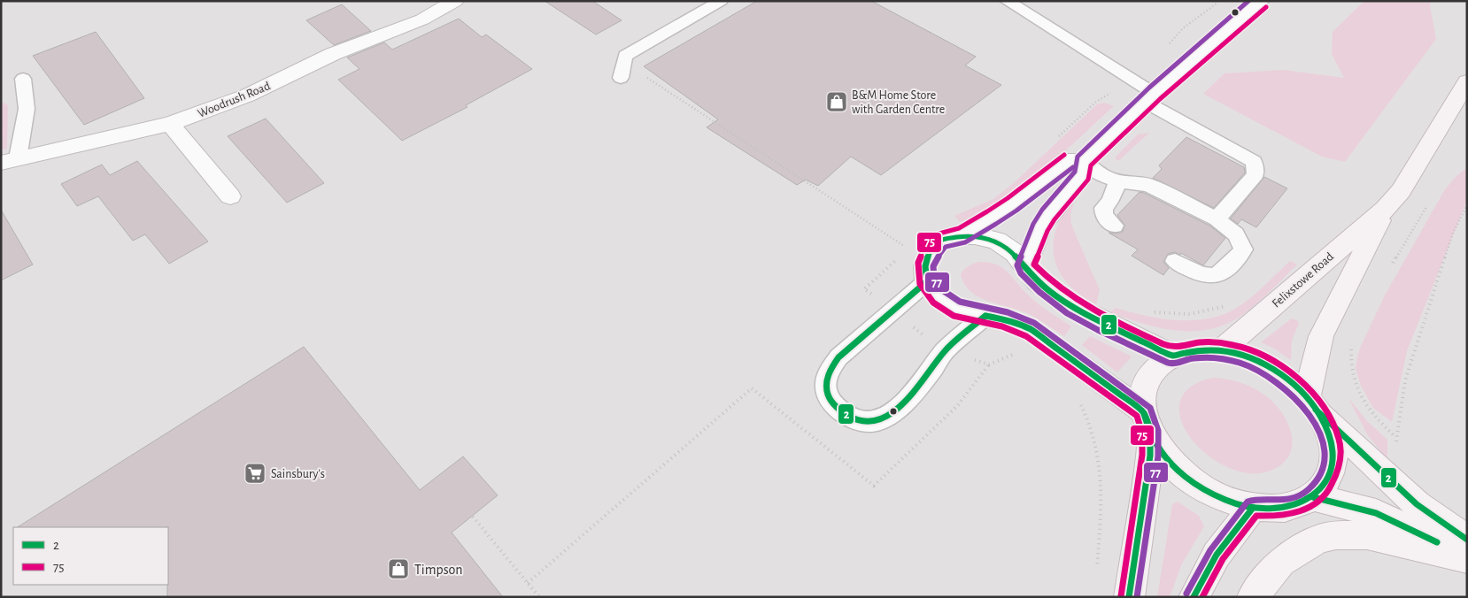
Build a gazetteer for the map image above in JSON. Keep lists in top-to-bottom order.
{
  "streets": {
    "main road": ["Felixstowe Road"],
    "street": ["Woodrush Road"]
  },
  "places": {
    "shop": ["B&M Home Store with Garden Centre", "Timpson"],
    "supermarket": ["Sainsbury's"]
  },
  "lines": ["transit line 77", "transit line 75", "transit line 2"],
  "legend": ["2", "75"]
}
